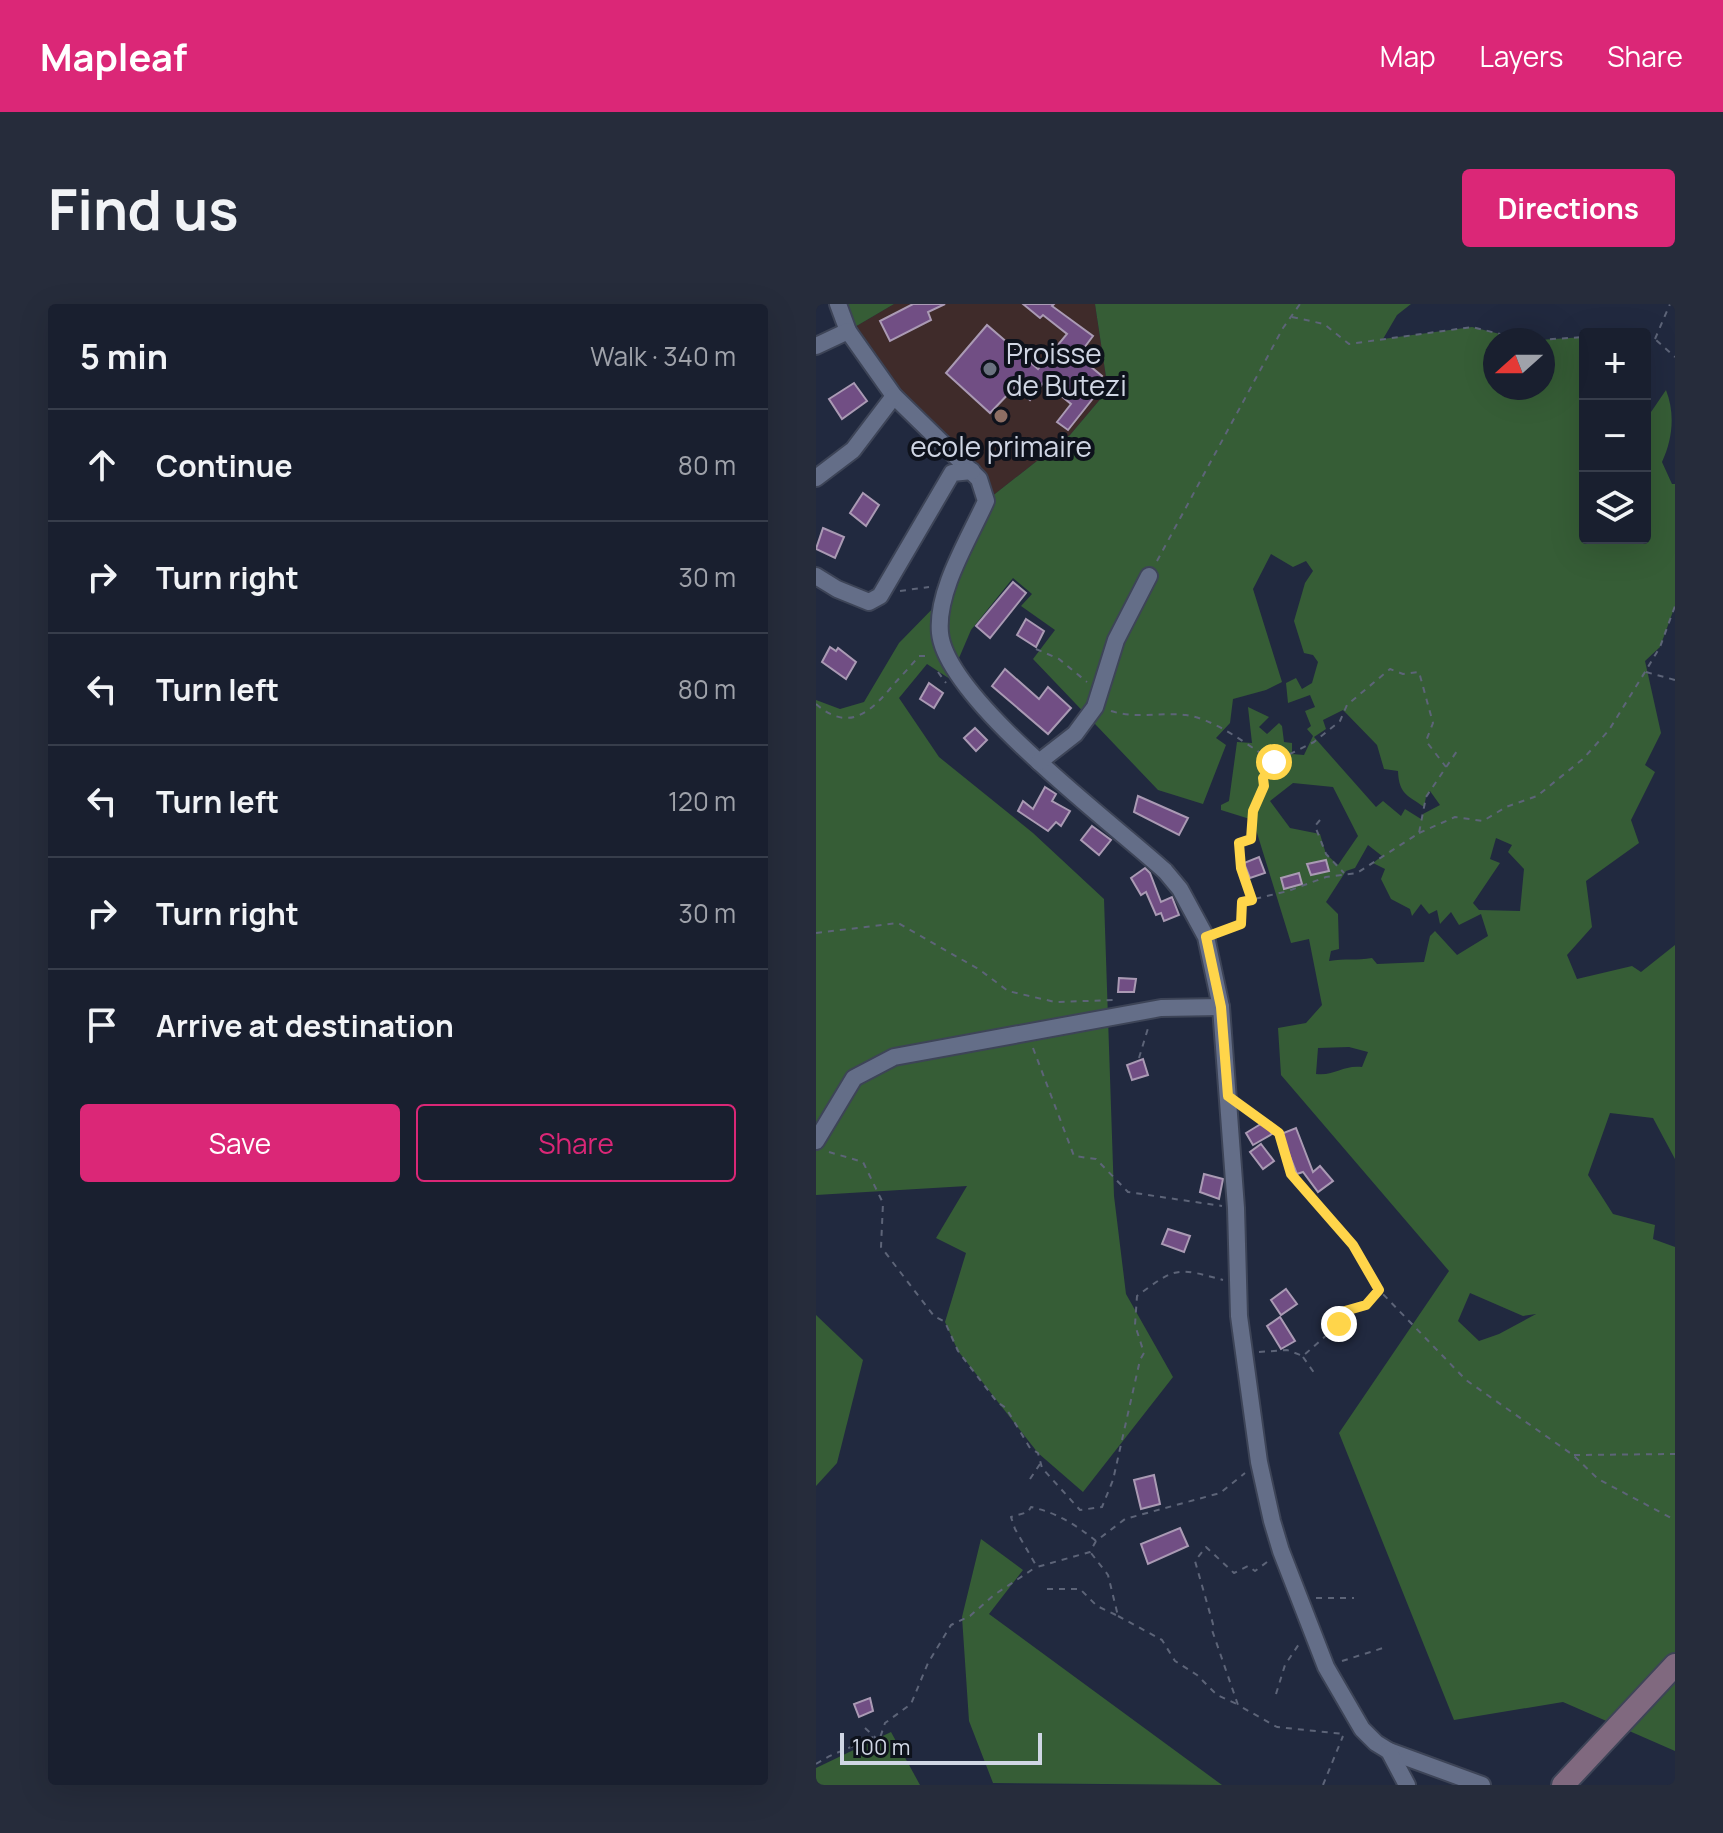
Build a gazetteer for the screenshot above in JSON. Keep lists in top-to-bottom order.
{
  "places": ["Proisse de Butezi", "ecole primaire"],
  "scale_bar": "100 m",
  "north": "left",
  "page": {
    "header": "Mapleaf",
    "nav": ["Map", "Layers", "Share"],
    "buttons": [
      "Directions",
      ["Save", "Share"]
    ],
    "title": "Find us",
    "heading": ["5 min", "Walk · 340 m"],
    "map_buttons": ["+", "−"],
    "list": [
      ["Continue", "80 m"],
      ["Turn right", "30 m"],
      ["Turn left", "80 m"],
      ["Turn left", "120 m"],
      ["Turn right", "30 m"],
      "Arrive at destination"
    ],
    "scale": "100 m"
  }
}
